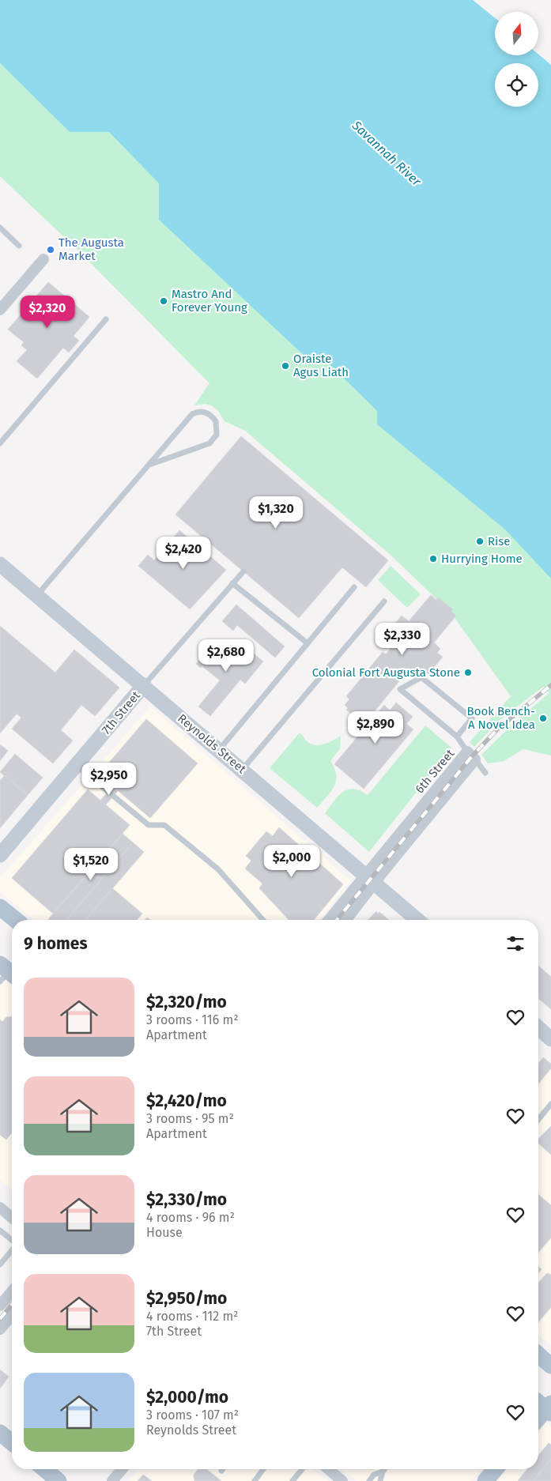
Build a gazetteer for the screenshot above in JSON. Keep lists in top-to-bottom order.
{
  "streets": {
    "main road": ["7th Street", "Reynolds Street"],
    "street": ["6th Street"]
  },
  "crossings": [
    ["7th Street", "Reynolds Street"],
    ["Reynolds Street", "6th Street"]
  ],
  "water": ["Savannah River"],
  "places": [
    "The Augusta Market",
    "Mastro And Forever Young",
    "Oraiste Agus Liath",
    "Rise",
    "Hurrying Home",
    "Colonial Fort Augusta Stone",
    "Book Bench- A Novel Idea"
  ],
  "north": "top",
  "page": {
    "price": [
      "$2,320",
      "$1,320",
      "$2,420",
      "$2,330",
      "$2,680",
      "$2,890",
      "$2,950",
      "$2,000",
      "$1,520"
    ],
    "heading": "9 homes",
    "list": [
      {
        "name": "$2,320/mo",
        "note": "3 rooms · 116 m² · Apartment"
      },
      {
        "name": "$2,420/mo",
        "note": "3 rooms · 95 m² · Apartment"
      },
      {
        "name": "$2,330/mo",
        "note": "4 rooms · 96 m² · House"
      },
      {
        "name": "$2,950/mo",
        "note": "4 rooms · 112 m² · 7th Street"
      },
      {
        "name": "$2,000/mo",
        "note": "3 rooms · 107 m² · Reynolds Street"
      }
    ]
  }
}
